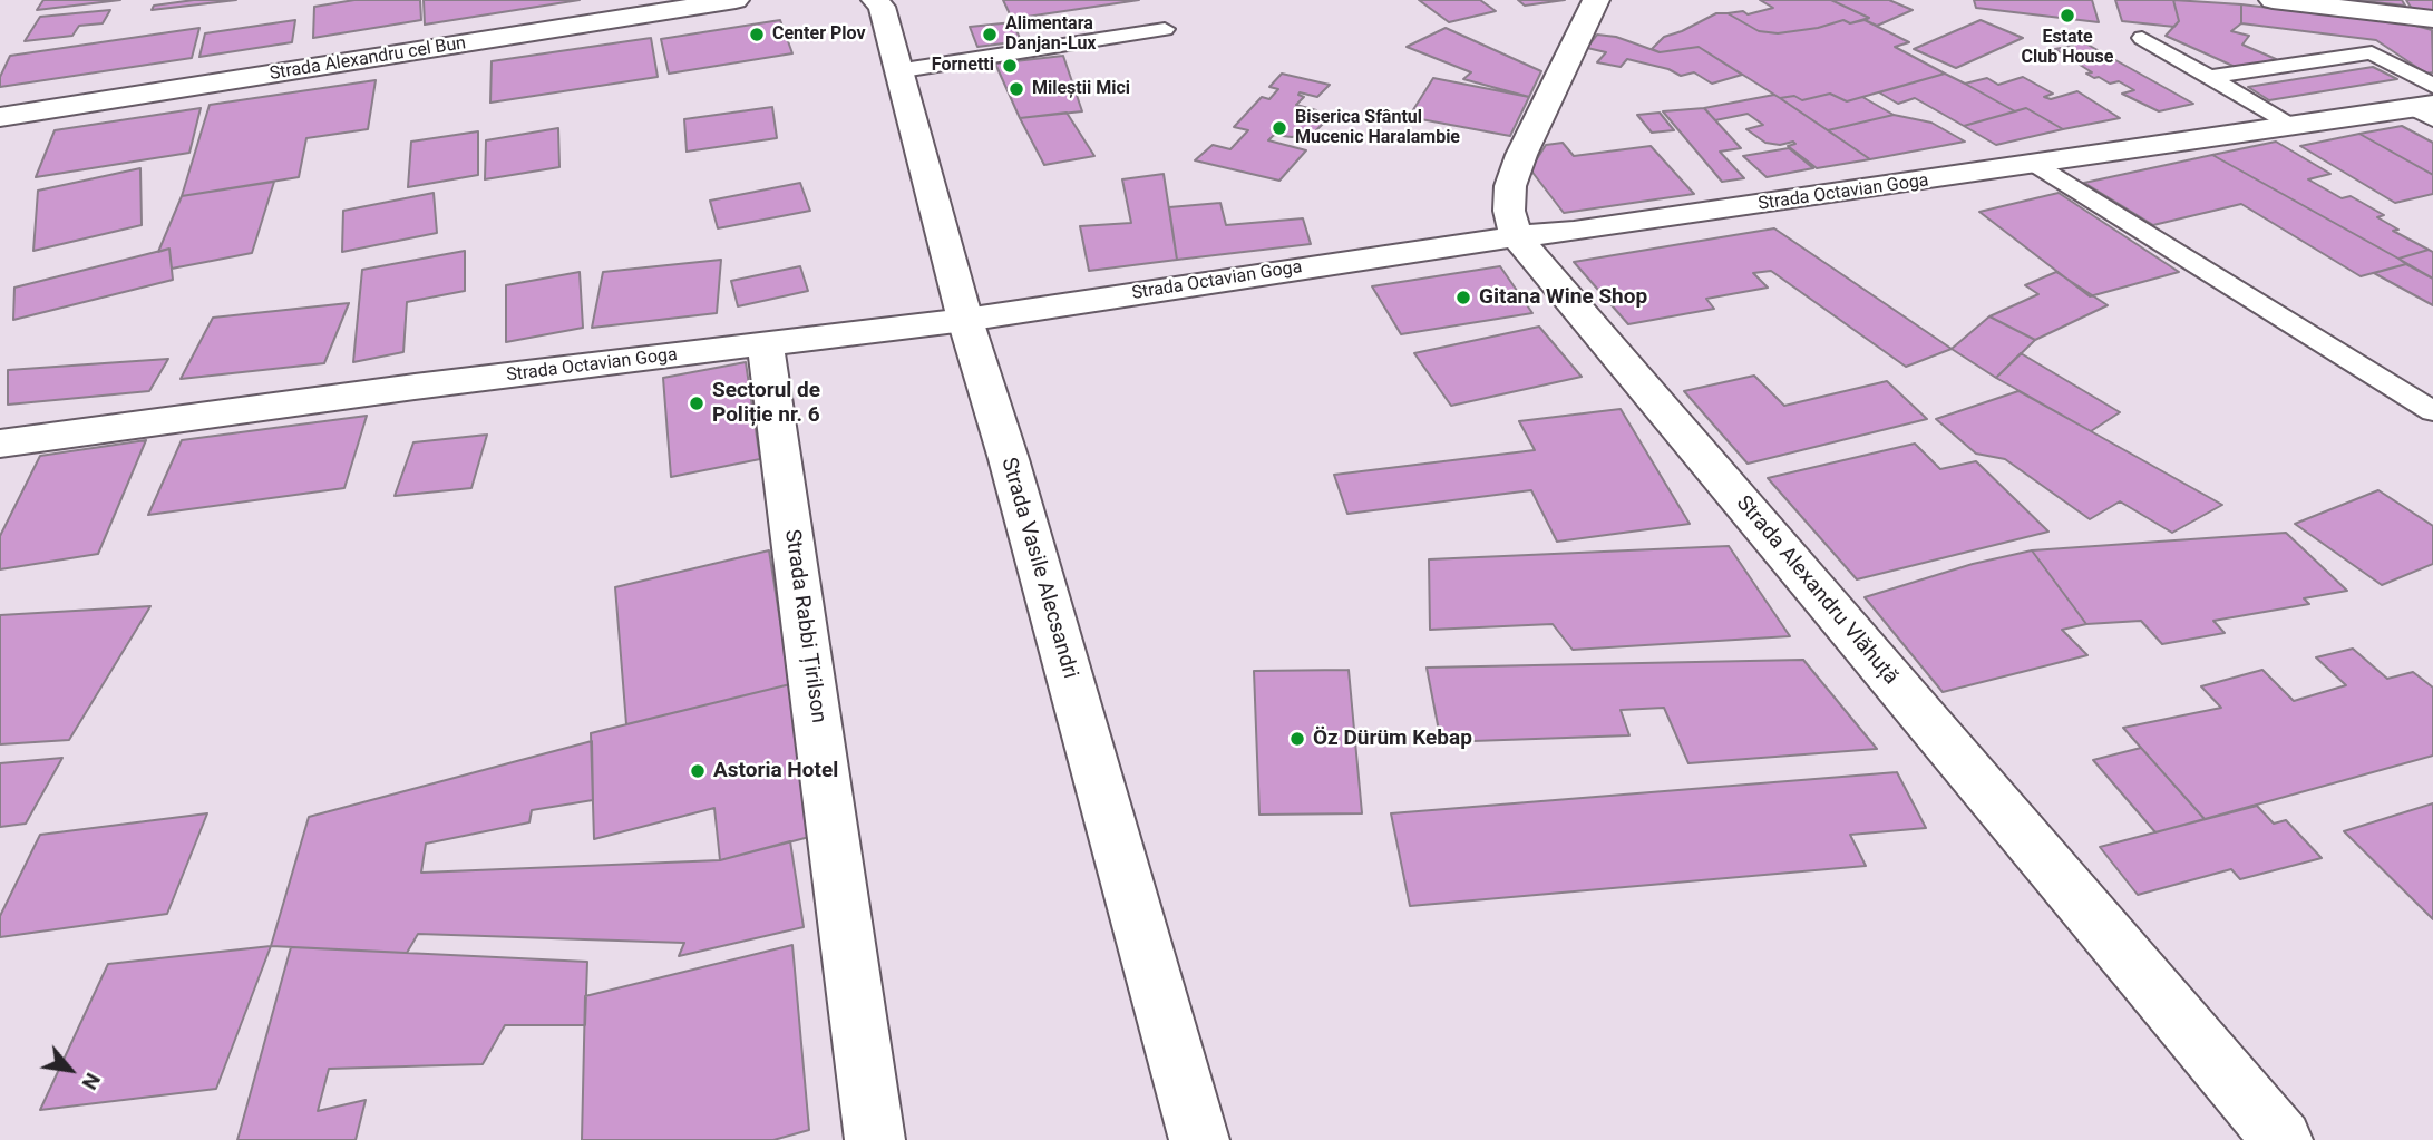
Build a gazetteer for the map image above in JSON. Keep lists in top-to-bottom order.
{
  "streets": {
    "street": [
      "Strada Alexandru cel Bun",
      "Strada Octavian Goga",
      "Strada Vasile Alecsandri",
      "Strada Alexandru Vlăhuță",
      "Strada Rabbi Țirilson"
    ]
  },
  "crossings": [
    ["Strada Octavian Goga", "Strada Vasile Alecsandri"],
    ["Strada Octavian Goga", "Strada Alexandru Vlăhuță"],
    ["Strada Octavian Goga", "Strada Rabbi Țirilson"]
  ],
  "places": [
    "Estate Club House",
    "Center Plov",
    "Alimentara Danjan-Lux",
    "Fornetti",
    "Mileștii Mici",
    "Biserica Sfântul Mucenic Haralambie",
    "Gitana Wine Shop",
    "Sectorul de Poliție nr. 6",
    "Öz Dürüm Kebap",
    "Astoria Hotel"
  ],
  "north": "bottom right"
}
